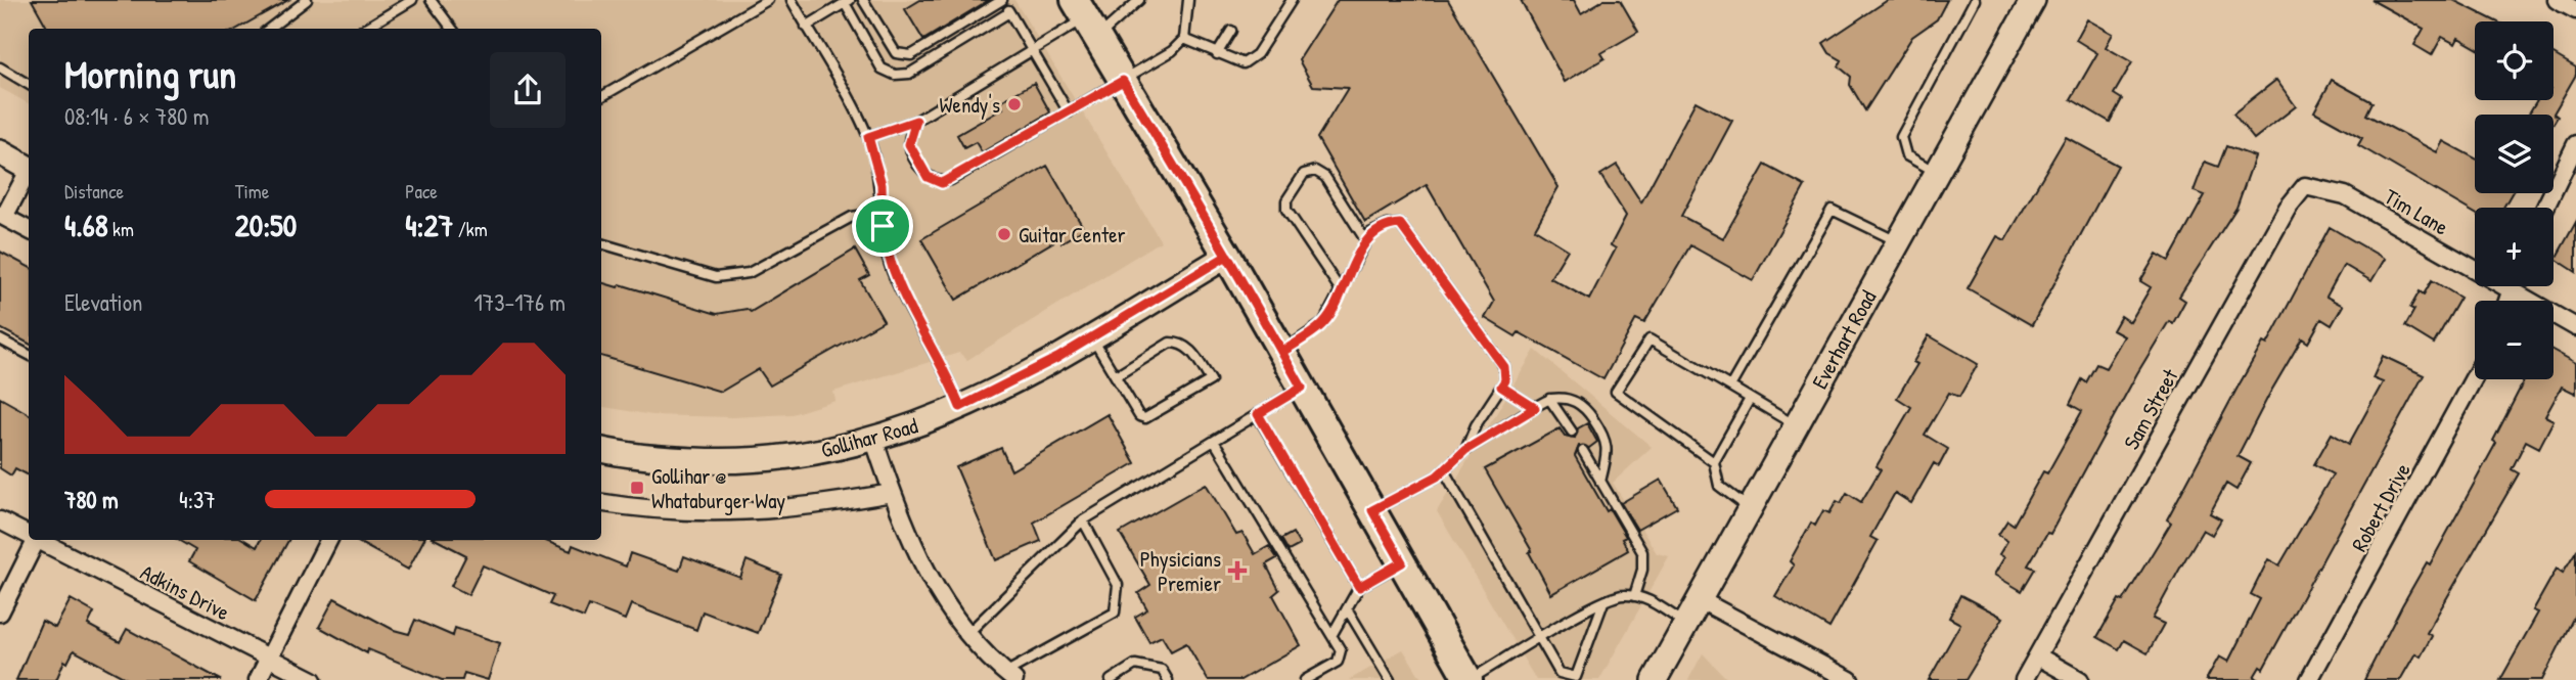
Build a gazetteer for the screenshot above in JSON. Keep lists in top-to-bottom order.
{
  "streets": {
    "main road": ["Everhart Road", "Gollihar Road"],
    "street": [
      "Tim Lane",
      "Sam Street",
      "Robert Drive",
      "Adkins Drive"
    ]
  },
  "crossings": [
    ["Tim Lane", "Sam Street"]
  ],
  "places": {
    "other": ["Wendy's", "Guitar Center"],
    "transit": ["Gollihar @ Whataburger Way"],
    "health": ["Physicians Premier"]
  },
  "page": {
    "map_buttons": ["+", "−"],
    "heading": ["Morning run", "08:14 · 6 × 780 m"],
    "stats": [
      ["Distance", "4.68 km"],
      ["Time", "20:50"],
      ["Pace", "4:27 /km"]
    ],
    "chart": ["Elevation", "173–176 m"],
    "list": [
      {
        "name": "780 m",
        "note": "4:37"
      }
    ]
  }
}
